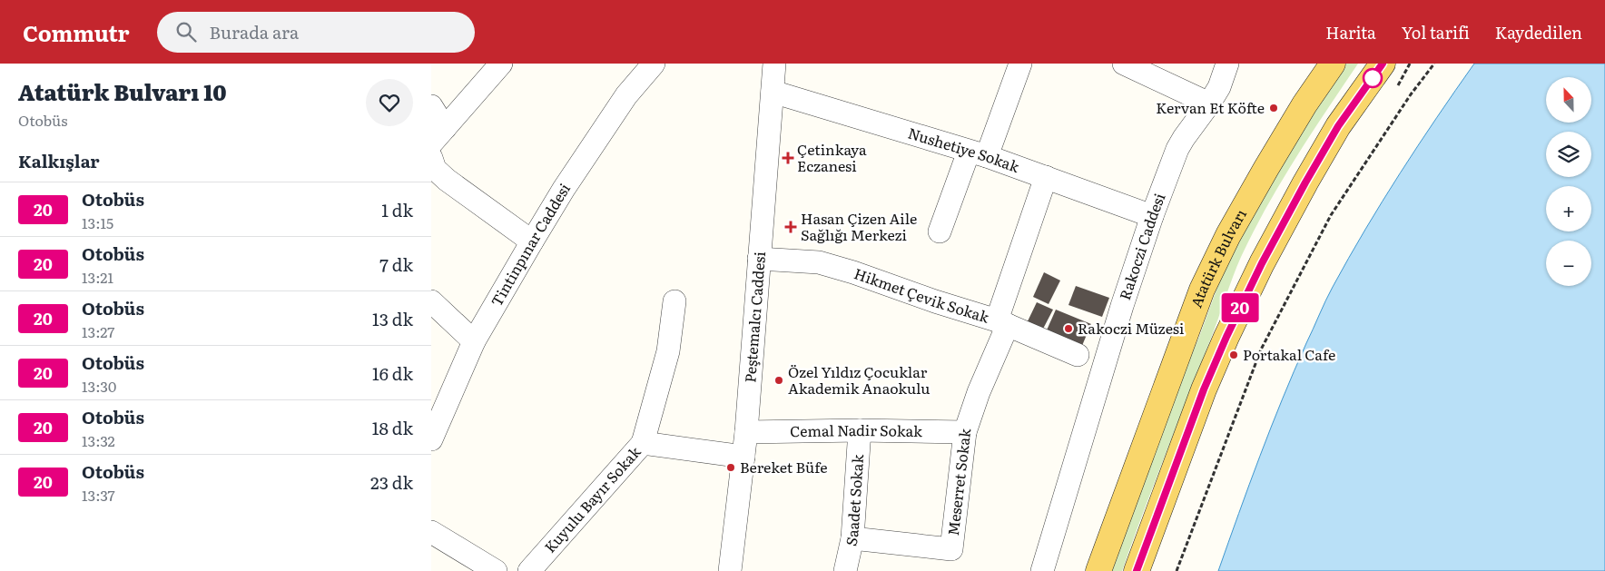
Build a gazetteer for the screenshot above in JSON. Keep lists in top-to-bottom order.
{
  "streets": {
    "main road": ["Atatürk Bulvarı"],
    "street": [
      "Nushetiye Sokak",
      "Tintinpınar Caddesi",
      "Rakoczi Caddesi",
      "Hikmet Çevik Sokak",
      "Peştemalcı Caddesi",
      "Cemal Nadir Sokak",
      "Meserret Sokak",
      "Kuyulu Bayır Sokak",
      "Saadet Sokak"
    ]
  },
  "crossings": [
    ["Nushetiye Sokak", "Rakoczi Caddesi"],
    ["Nushetiye Sokak", "Peştemalcı Caddesi"],
    ["Nushetiye Sokak", "Meserret Sokak"],
    ["Hikmet Çevik Sokak", "Peştemalcı Caddesi"],
    ["Hikmet Çevik Sokak", "Meserret Sokak"],
    ["Peştemalcı Caddesi", "Cemal Nadir Sokak"],
    ["Peştemalcı Caddesi", "Kuyulu Bayır Sokak"],
    ["Cemal Nadir Sokak", "Meserret Sokak"],
    ["Cemal Nadir Sokak", "Saadet Sokak"],
    ["Meserret Sokak", "Saadet Sokak"]
  ],
  "places": {
    "other": [
      "Kervan Et Köfte",
      "Rakoczi Müzesi",
      "Portakal Cafe",
      "Özel Yıldız Çocuklar Akademik Anaokulu",
      "Bereket Büfe"
    ],
    "health": ["Çetinkaya Eczanesi", "Hasan Çizen Aile Sağlığı Merkezi"]
  },
  "lines": ["bus line 20"],
  "north": "top",
  "page": {
    "header": "Commutr",
    "search": "Burada ara",
    "nav": ["Harita", "Yol tarifi", "Kaydedilen"],
    "heading": [
      ["Atatürk Bulvarı 10", "Otobüs"],
      "Kalkışlar"
    ],
    "on_map": "20",
    "map_buttons": ["+", "−"],
    "list": [
      {
        "mark": "20",
        "name": "Otobüs",
        "note": "13:15",
        "value": "1 dk"
      },
      {
        "mark": "20",
        "name": "Otobüs",
        "note": "13:21",
        "value": "7 dk"
      },
      {
        "mark": "20",
        "name": "Otobüs",
        "note": "13:27",
        "value": "13 dk"
      },
      {
        "mark": "20",
        "name": "Otobüs",
        "note": "13:30",
        "value": "16 dk"
      },
      {
        "mark": "20",
        "name": "Otobüs",
        "note": "13:32",
        "value": "18 dk"
      },
      {
        "mark": "20",
        "name": "Otobüs",
        "note": "13:37",
        "value": "23 dk"
      }
    ]
  }
}
